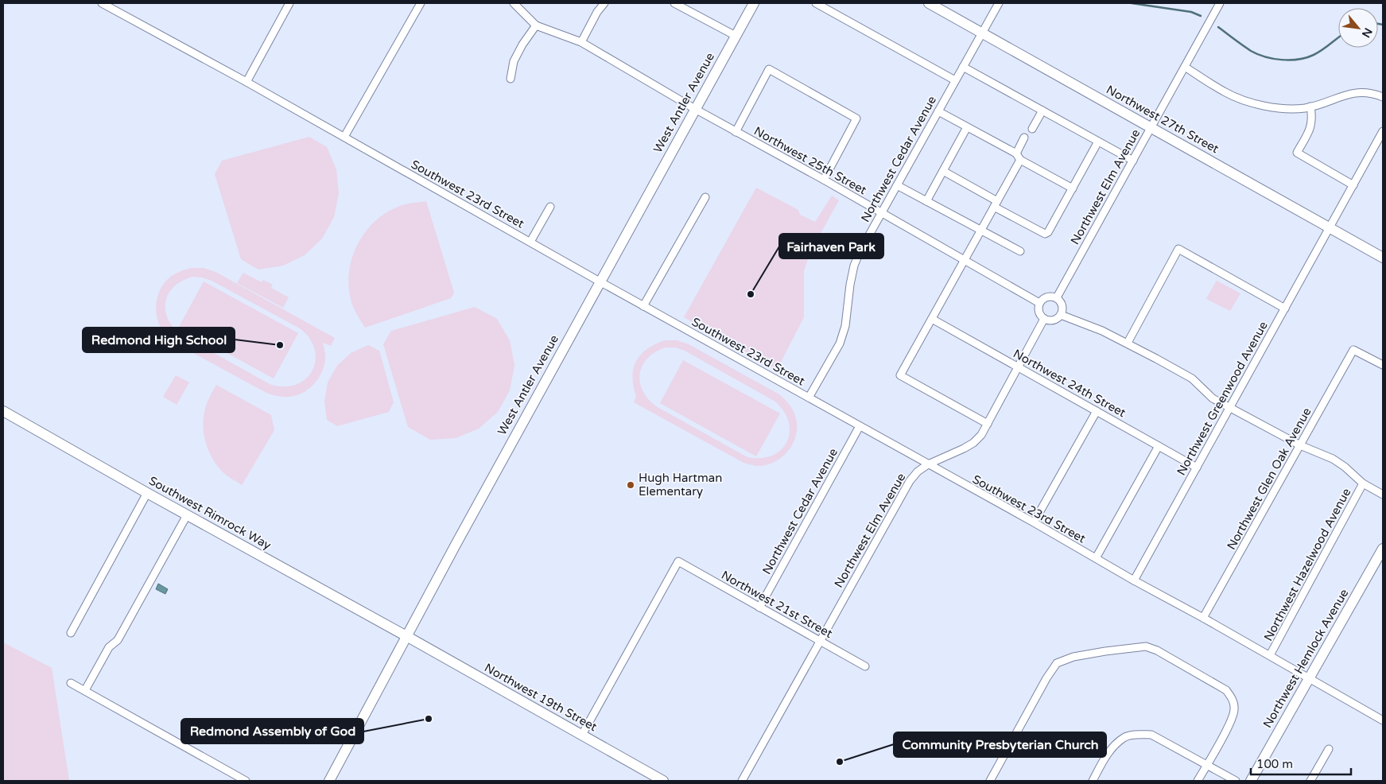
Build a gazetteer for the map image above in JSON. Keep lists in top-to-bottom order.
{
  "streets": {
    "street": [
      "West Antler Avenue",
      "Northwest 27th Street",
      "Northwest Cedar Avenue",
      "Northwest 25th Street",
      "Northwest Elm Avenue",
      "Southwest 23rd Street",
      "Northwest 24th Street",
      "Northwest Greenwood Avenue",
      "Northwest Glen Oak Avenue",
      "Southwest Rimrock Way",
      "Northwest Hazelwood Avenue",
      "Northwest 21st Street",
      "Northwest Hemlock Avenue",
      "Northwest 19th Street"
    ]
  },
  "crossings": [
    ["West Antler Avenue", "Northwest 25th Street"],
    ["West Antler Avenue", "Southwest 23rd Street"],
    ["West Antler Avenue", "Southwest Rimrock Way"],
    ["West Antler Avenue", "Northwest 19th Street"],
    ["Northwest 27th Street", "Northwest Cedar Avenue"],
    ["Northwest 27th Street", "Northwest Elm Avenue"],
    ["Northwest 27th Street", "Northwest Greenwood Avenue"],
    ["Northwest Cedar Avenue", "Northwest 25th Street"],
    ["Northwest Cedar Avenue", "Southwest 23rd Street"],
    ["Northwest Cedar Avenue", "Northwest 21st Street"],
    ["Northwest 25th Street", "Northwest Elm Avenue"],
    ["Northwest Elm Avenue", "Southwest 23rd Street"],
    ["Northwest Elm Avenue", "Northwest 24th Street"],
    ["Northwest Elm Avenue", "Northwest 21st Street"],
    ["Southwest 23rd Street", "Northwest Greenwood Avenue"],
    ["Southwest 23rd Street", "Northwest Glen Oak Avenue"],
    ["Southwest 23rd Street", "Northwest Hazelwood Avenue"],
    ["Southwest 23rd Street", "Northwest Hemlock Avenue"],
    ["Northwest 24th Street", "Northwest Greenwood Avenue"],
    ["Southwest Rimrock Way", "Northwest 19th Street"],
    ["Northwest 21st Street", "Northwest 19th Street"]
  ],
  "places": [
    "Fairhaven Park",
    "Redmond High School",
    "Hugh Hartman Elementary",
    "Redmond Assembly of God",
    "Community Presbyterian Church"
  ],
  "scale_bar": "100 m",
  "north": "bottom right"
}
